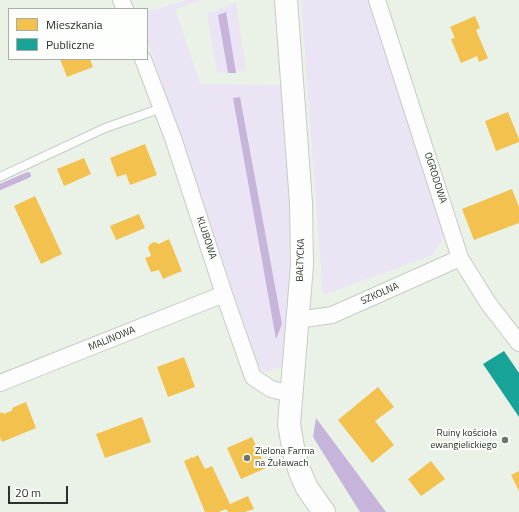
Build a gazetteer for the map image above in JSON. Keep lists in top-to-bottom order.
{
  "streets": {
    "main road": ["BAŁTYCKA"],
    "street": [
      "OGRODOWA",
      "KLUBOWA",
      "SZKOLNA",
      "MALINOWA"
    ]
  },
  "crossings": [
    ["OGRODOWA", "SZKOLNA"],
    ["KLUBOWA", "BAŁTYCKA"],
    ["KLUBOWA", "MALINOWA"],
    ["BAŁTYCKA", "SZKOLNA"]
  ],
  "places": ["Ruiny kościoła ewangielickiego", "Zielona Farma na Żuławach"],
  "legend": ["Mieszkania", "Publiczne"],
  "scale_bar": "20 m"
}
